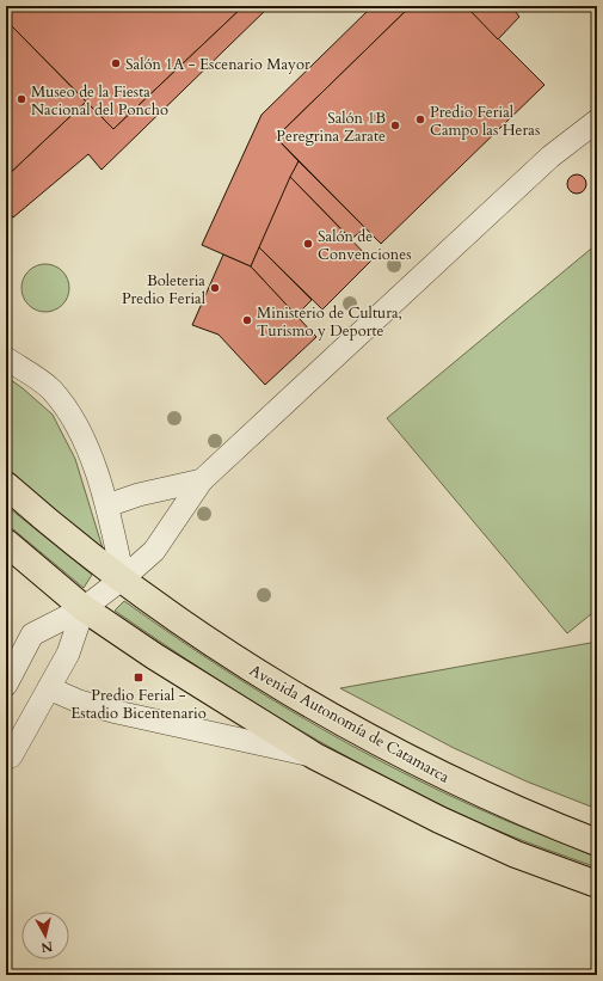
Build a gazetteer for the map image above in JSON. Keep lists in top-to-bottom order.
{
  "streets": {
    "main road": ["Avenida Autonomía de Catamarca"]
  },
  "places": {
    "other": [
      "Salón 1A - Escenario Mayor",
      "Museo de la Fiesta Nacional del Poncho",
      "Predio Ferial Campo las Heras",
      "Salón 1B Peregrina Zarate",
      "Salón de Convenciones",
      "Boleteria Predio Ferial",
      "Ministerio de Cultura, Turismo y Deporte"
    ],
    "transit": ["Predio Ferial - Estadio Bicentenario"]
  },
  "north": "bottom"
}
